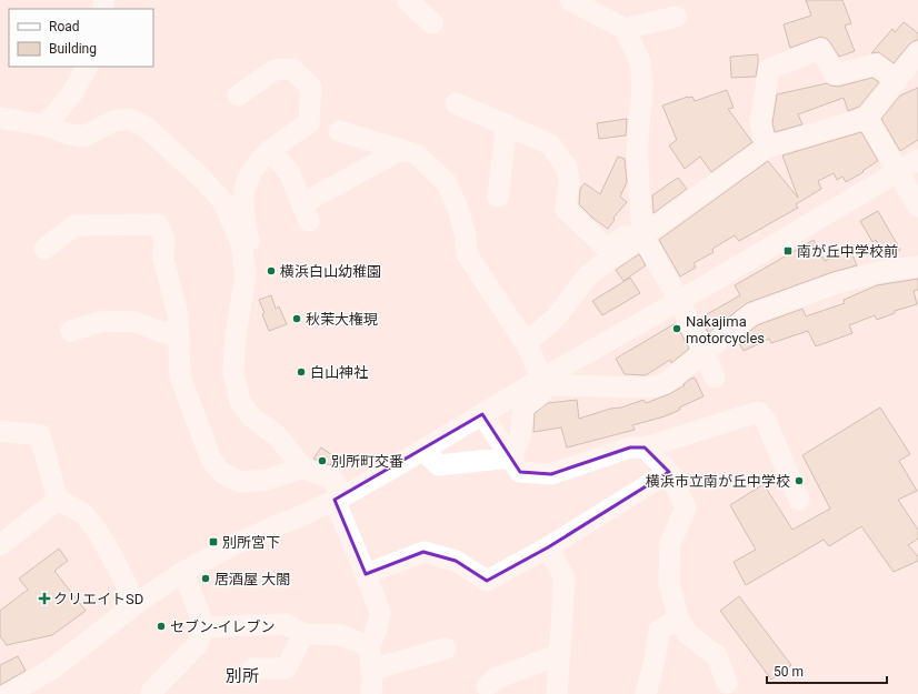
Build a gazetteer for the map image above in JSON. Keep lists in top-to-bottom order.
{
  "districts": ["別所"],
  "places": {
    "transit": ["南が丘中学校前", "別所宮下"],
    "other": [
      "横浜白山幼稚園",
      "秋茉大権現",
      "Nakajima motorcycles",
      "白山神社",
      "別所町交番",
      "横浜市立南が丘中学校",
      "居酒屋 大閤",
      "セブン-イレブン"
    ],
    "health": ["クリエイトSD"]
  },
  "legend": ["Road", "Building"],
  "scale_bar": "50 m"
}
